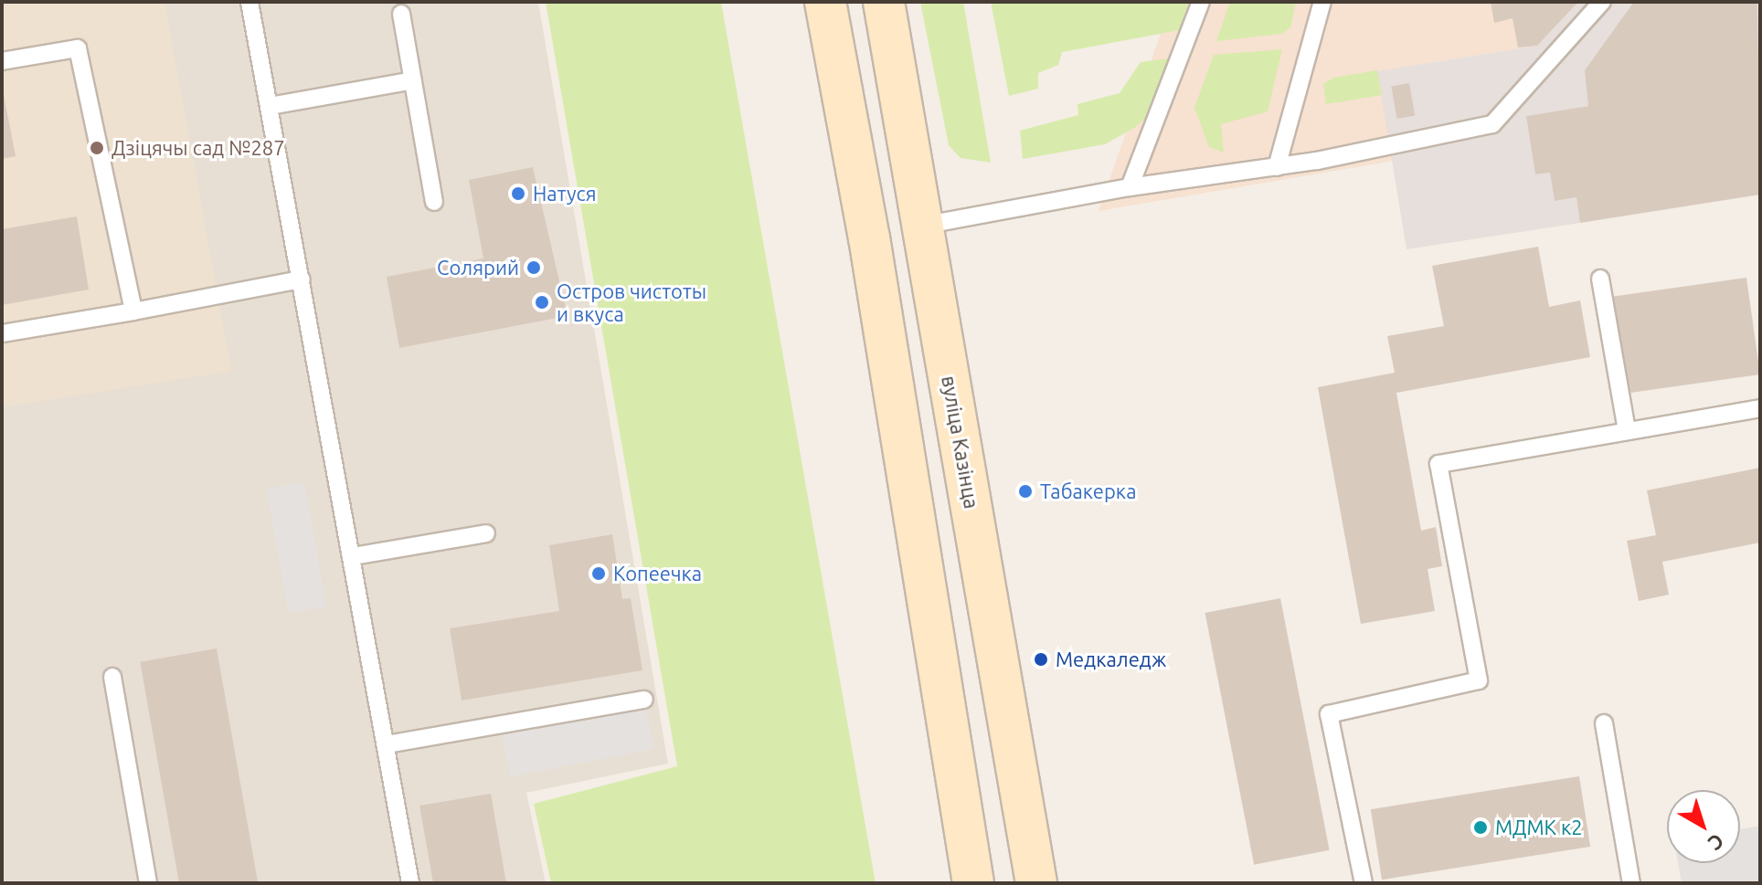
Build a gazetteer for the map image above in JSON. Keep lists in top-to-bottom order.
{
  "streets": {
    "main road": ["вуліца Казінца"]
  },
  "places": [
    "Дзіцячы сад №287",
    "Натуся",
    "Солярий",
    "Остров чистоты и вкуса",
    "Табакерка",
    "Копеечка",
    "Медкаледж",
    "МДМК к2"
  ],
  "north": "bottom right"
}
